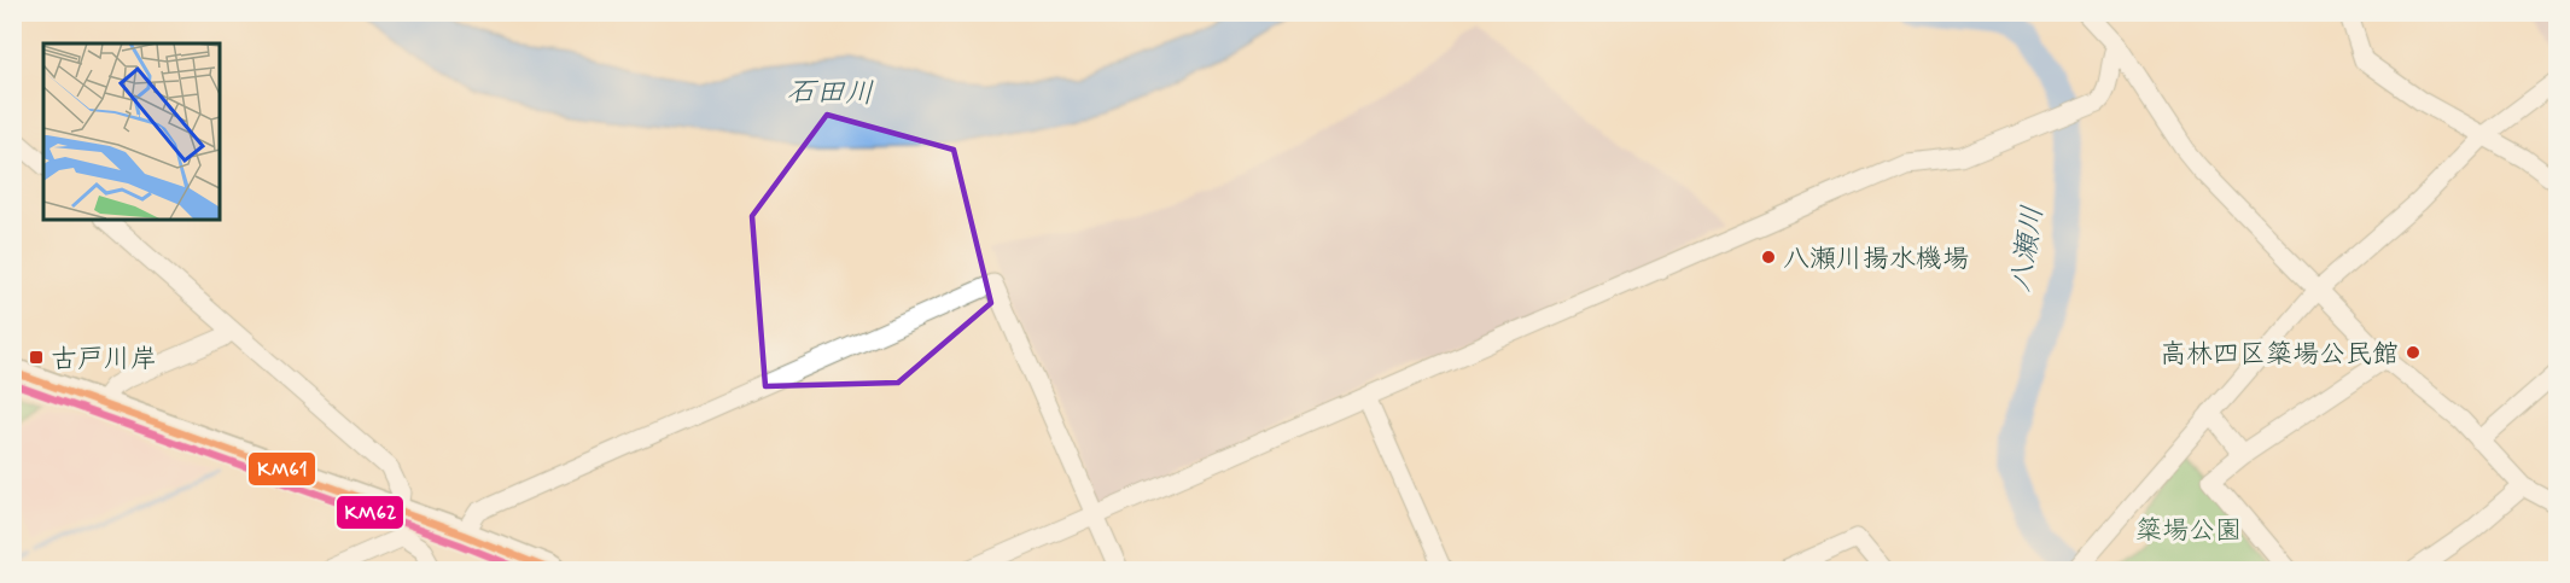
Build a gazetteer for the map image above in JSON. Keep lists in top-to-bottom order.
{
  "water": ["石田川", "八瀬川"],
  "parks": ["簗場公園"],
  "places": {
    "other": ["八瀬川揚水機場", "高林四区簗場公民館"],
    "transit": ["古戸川岸"]
  },
  "lines": ["transit line KM61", "transit line KM62"]
}
